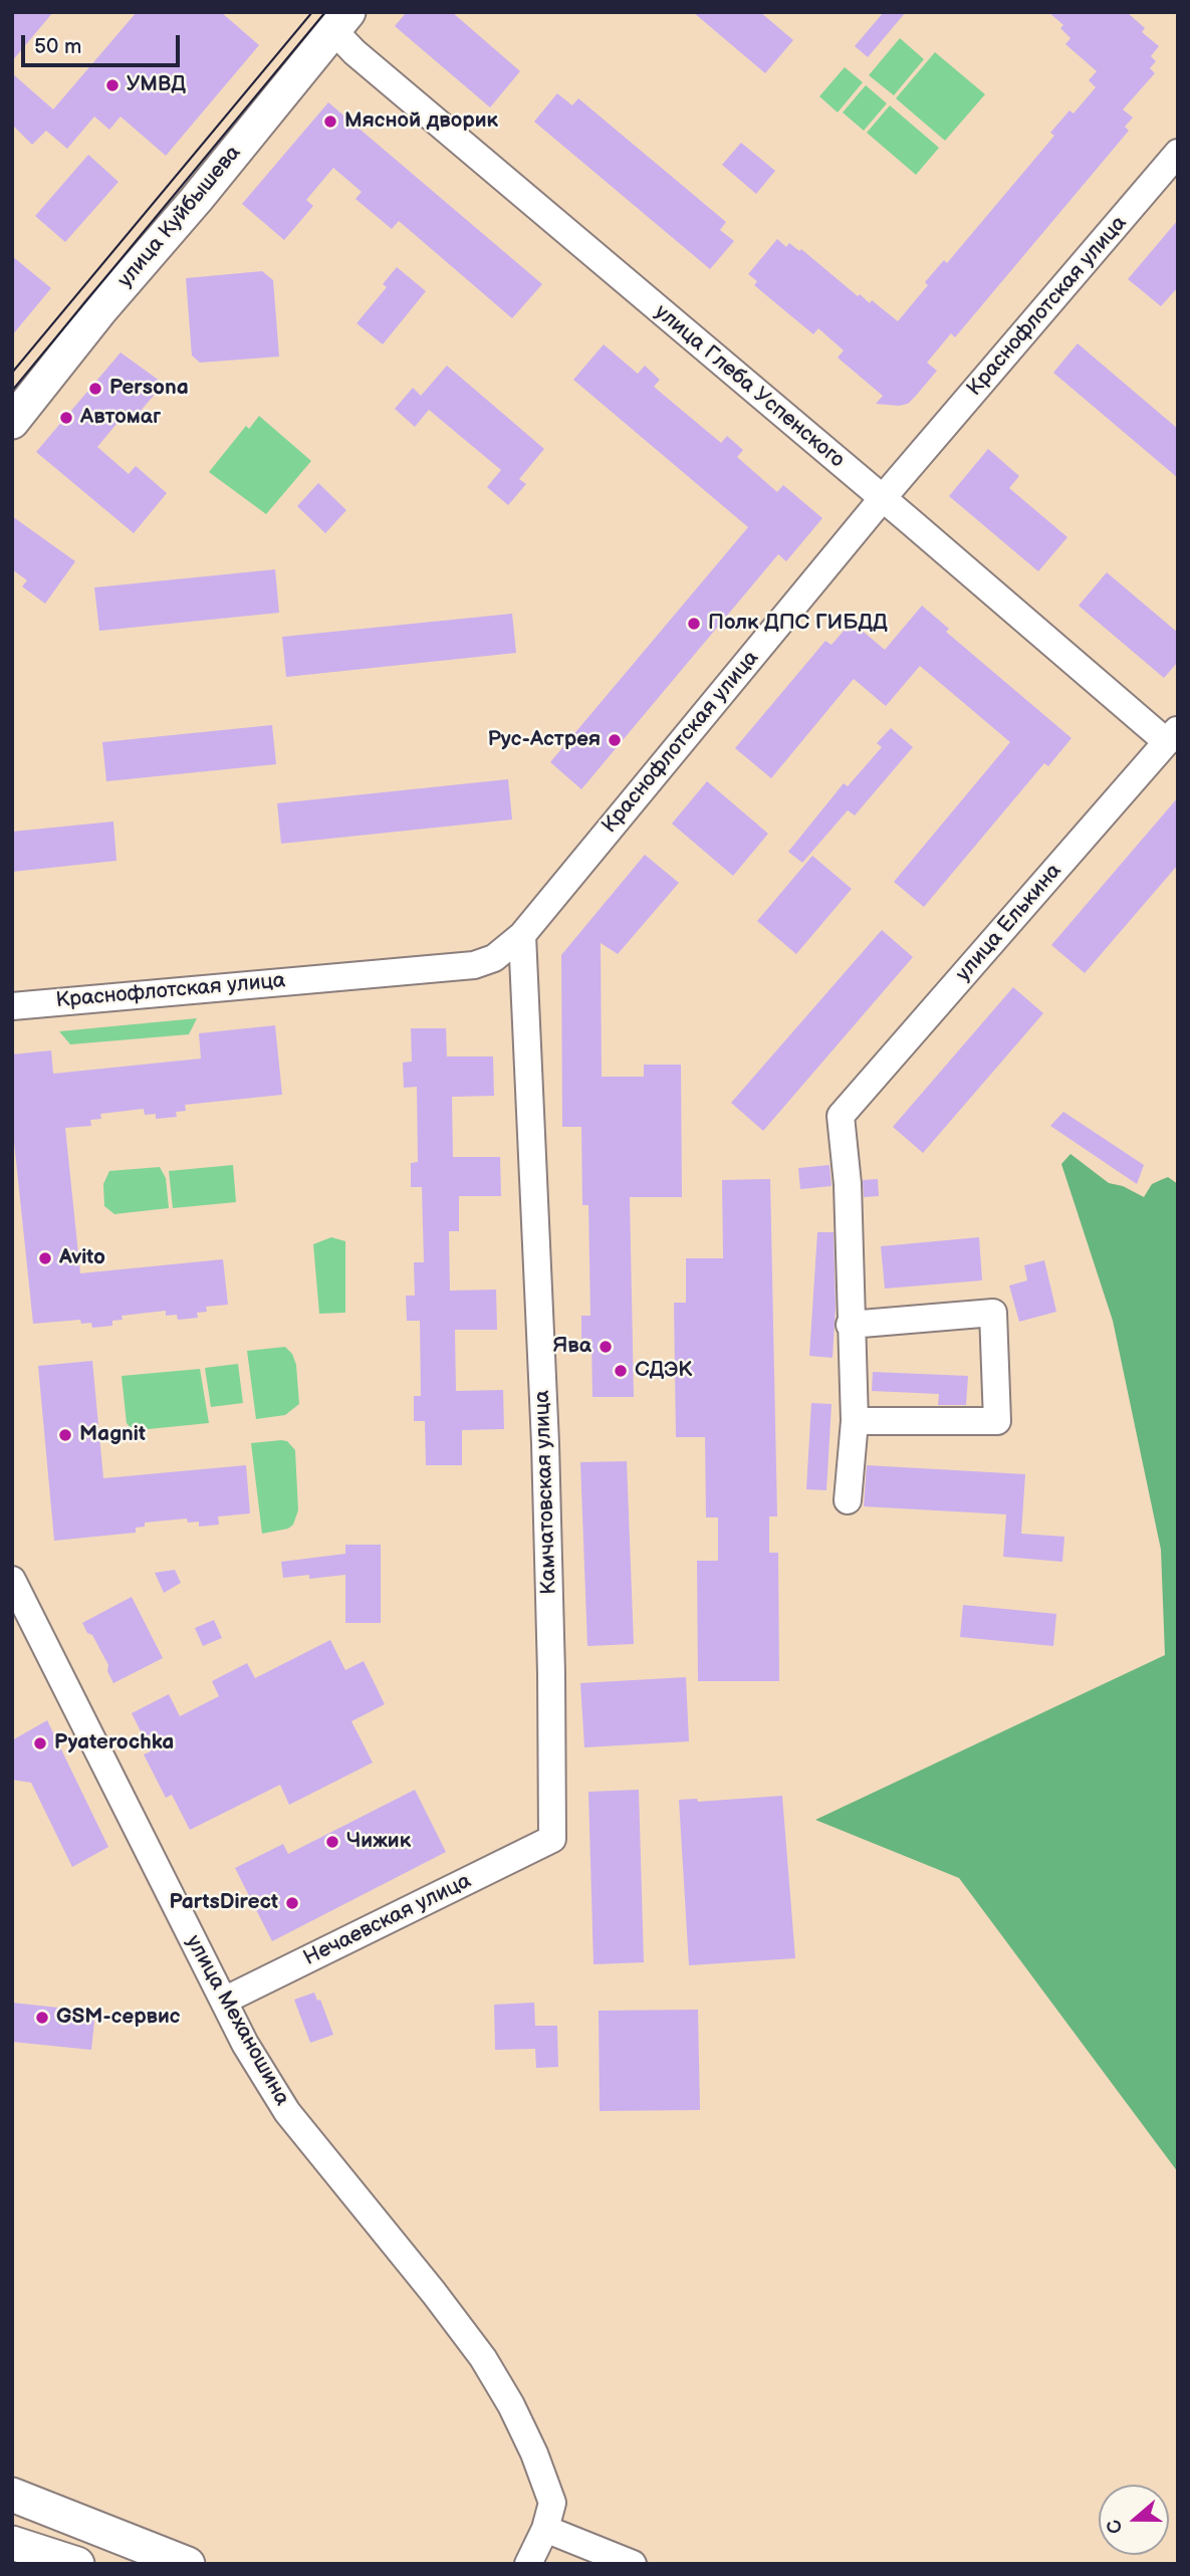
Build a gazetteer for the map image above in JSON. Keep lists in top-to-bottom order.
{
  "streets": {
    "main road": ["улица Куйбышева"],
    "street": [
      "Краснофлотская улица",
      "улица Глеба Успенского",
      "улица Елькина",
      "Камчатовская улица",
      "Нечаевская улица",
      "улица Механошина"
    ]
  },
  "crossings": [
    ["улица Куйбышева", "улица Глеба Успенского"],
    ["Краснофлотская улица", "улица Глеба Успенского"],
    ["Краснофлотская улица", "Камчатовская улица"],
    ["улица Глеба Успенского", "улица Елькина"],
    ["Камчатовская улица", "Нечаевская улица"],
    ["Нечаевская улица", "улица Механошина"]
  ],
  "places": [
    "УМВД",
    "Мясной дворик",
    "Persona",
    "Автомаг",
    "Полк ДПС ГИБДД",
    "Рус-Астрея",
    "Avito",
    "Ява",
    "СДЭК",
    "Magnit",
    "Pyaterochka",
    "Чижик",
    "PartsDirect",
    "GSM-сервис"
  ],
  "scale_bar": "50 m",
  "north": "left"
}
